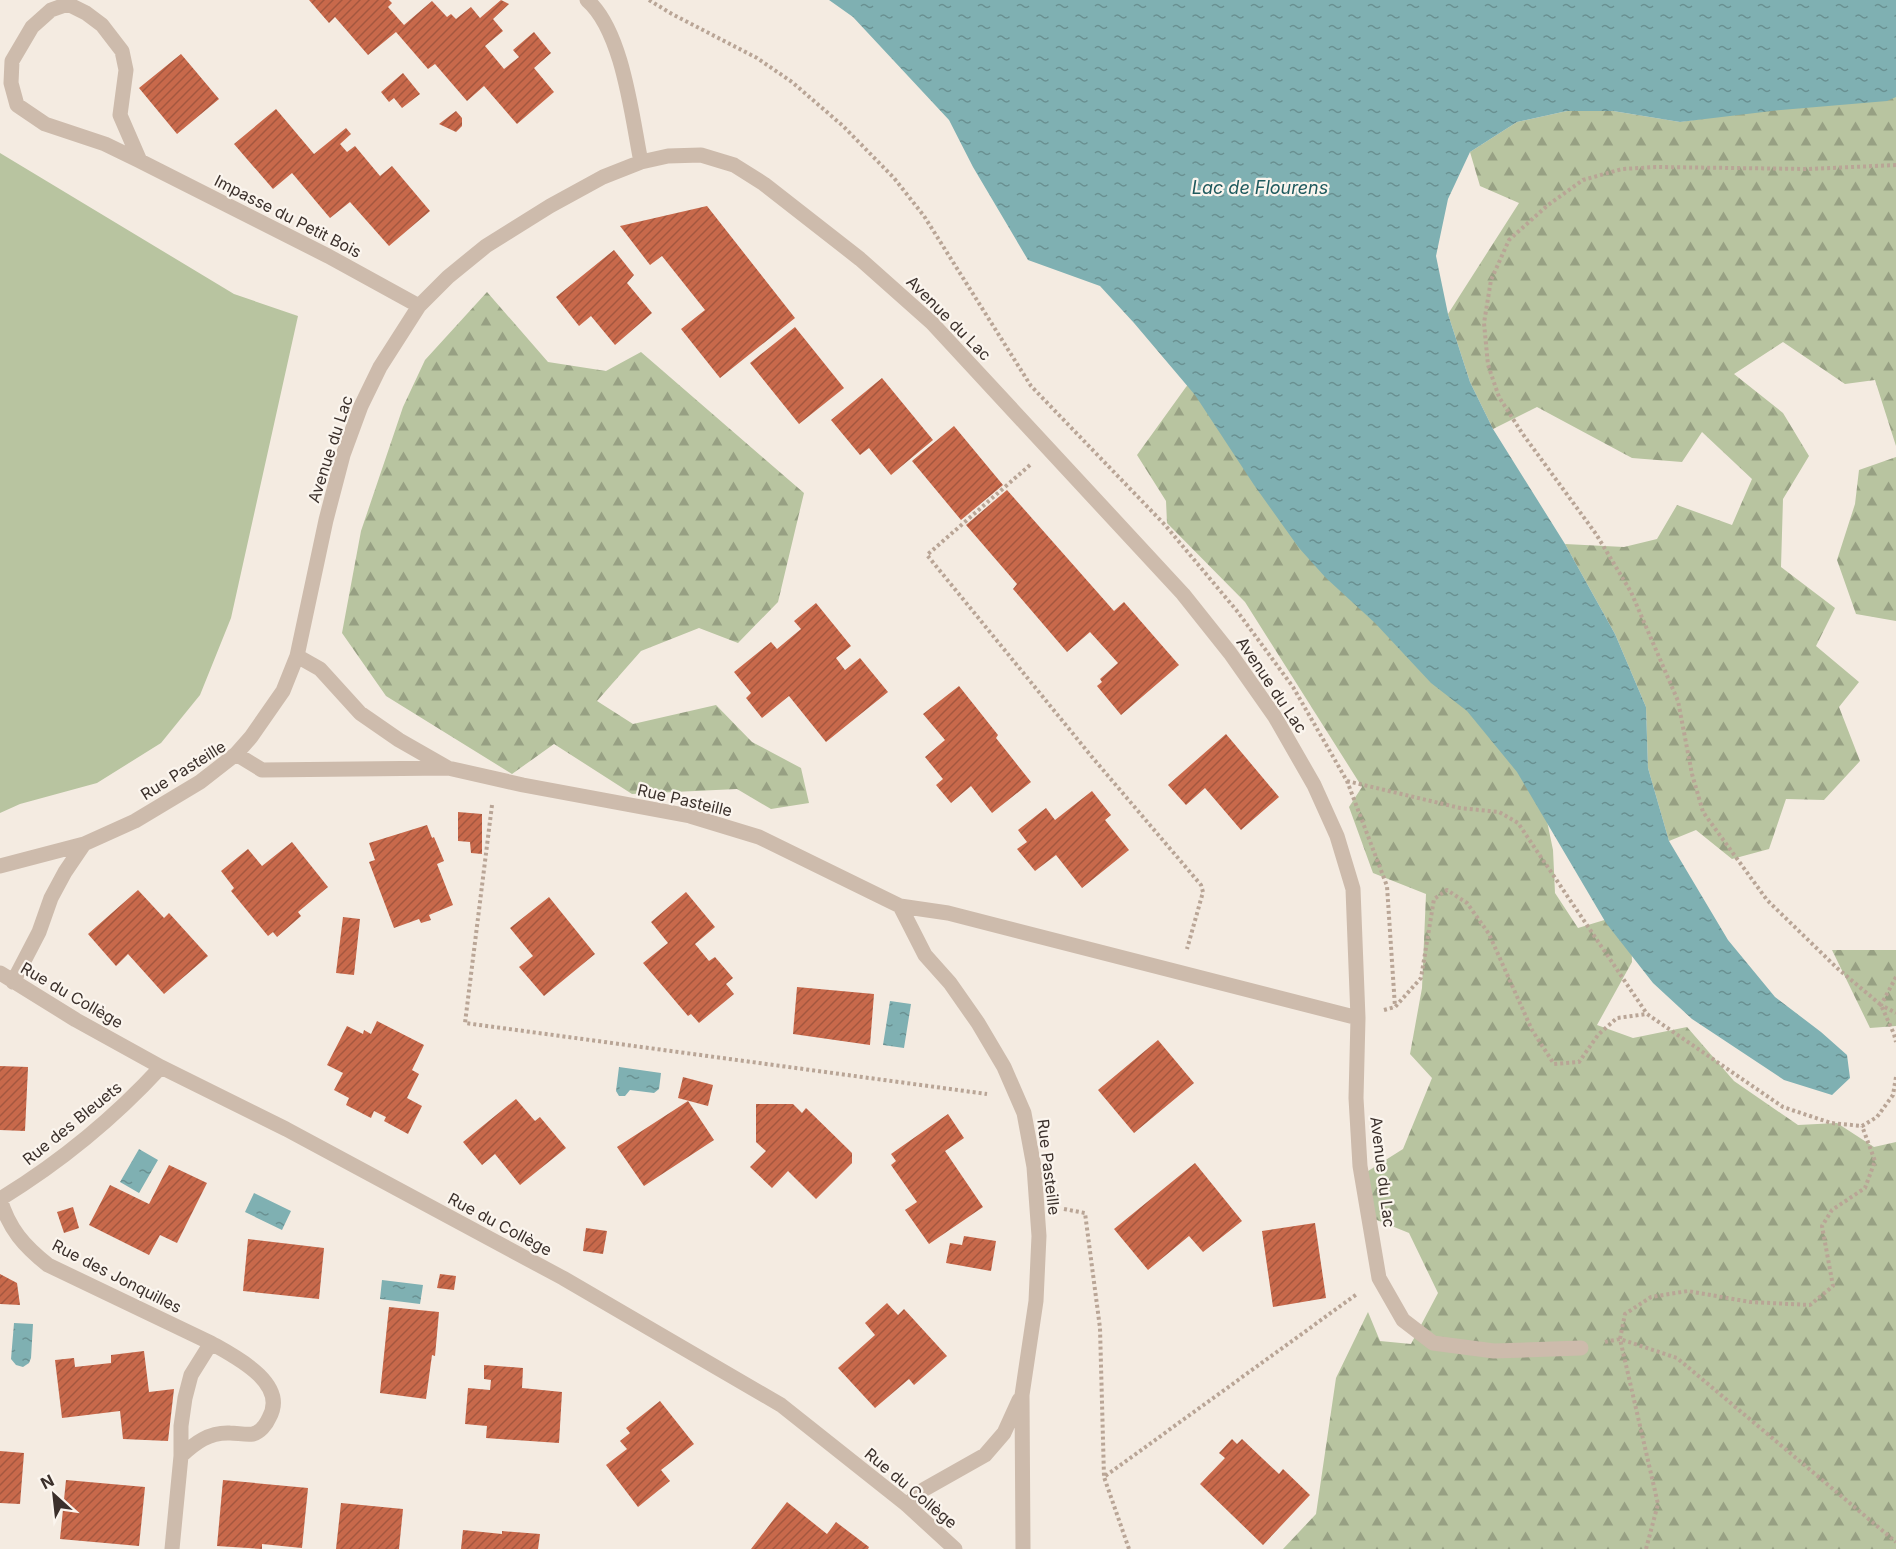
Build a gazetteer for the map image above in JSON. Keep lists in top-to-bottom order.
{
  "streets": {
    "street": [
      "Impasse du Petit Bois",
      "Avenue du Lac",
      "Rue Pasteille",
      "Rue du Collège",
      "Rue des Bleuets",
      "Rue des Jonquilles"
    ]
  },
  "crossings": [
    ["Impasse du Petit Bois", "Avenue du Lac"],
    ["Avenue du Lac", "Rue Pasteille"],
    ["Rue Pasteille", "Rue du Collège"],
    ["Rue du Collège", "Rue des Bleuets"],
    ["Rue des Bleuets", "Rue des Jonquilles"]
  ],
  "water": ["Lac de Flourens"],
  "north": "top left"
}
